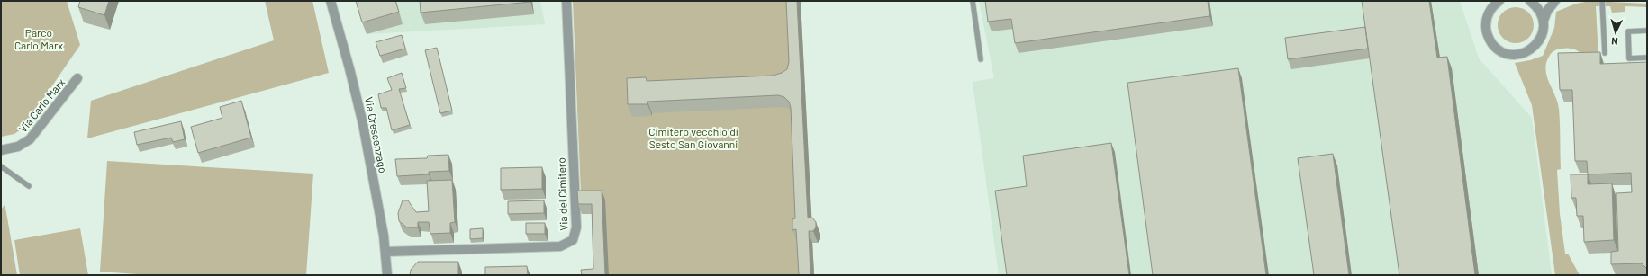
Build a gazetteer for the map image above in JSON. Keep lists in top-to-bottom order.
{
  "streets": {
    "street": ["Via Carlo Marx", "Via Crescenzago", "Via del Cimitero"]
  },
  "crossings": [
    ["Via Crescenzago", "Via del Cimitero"]
  ],
  "parks": ["Parco Carlo Marx", "Cimitero vecchio di Sesto San Giovanni"],
  "north": "bottom"
}
